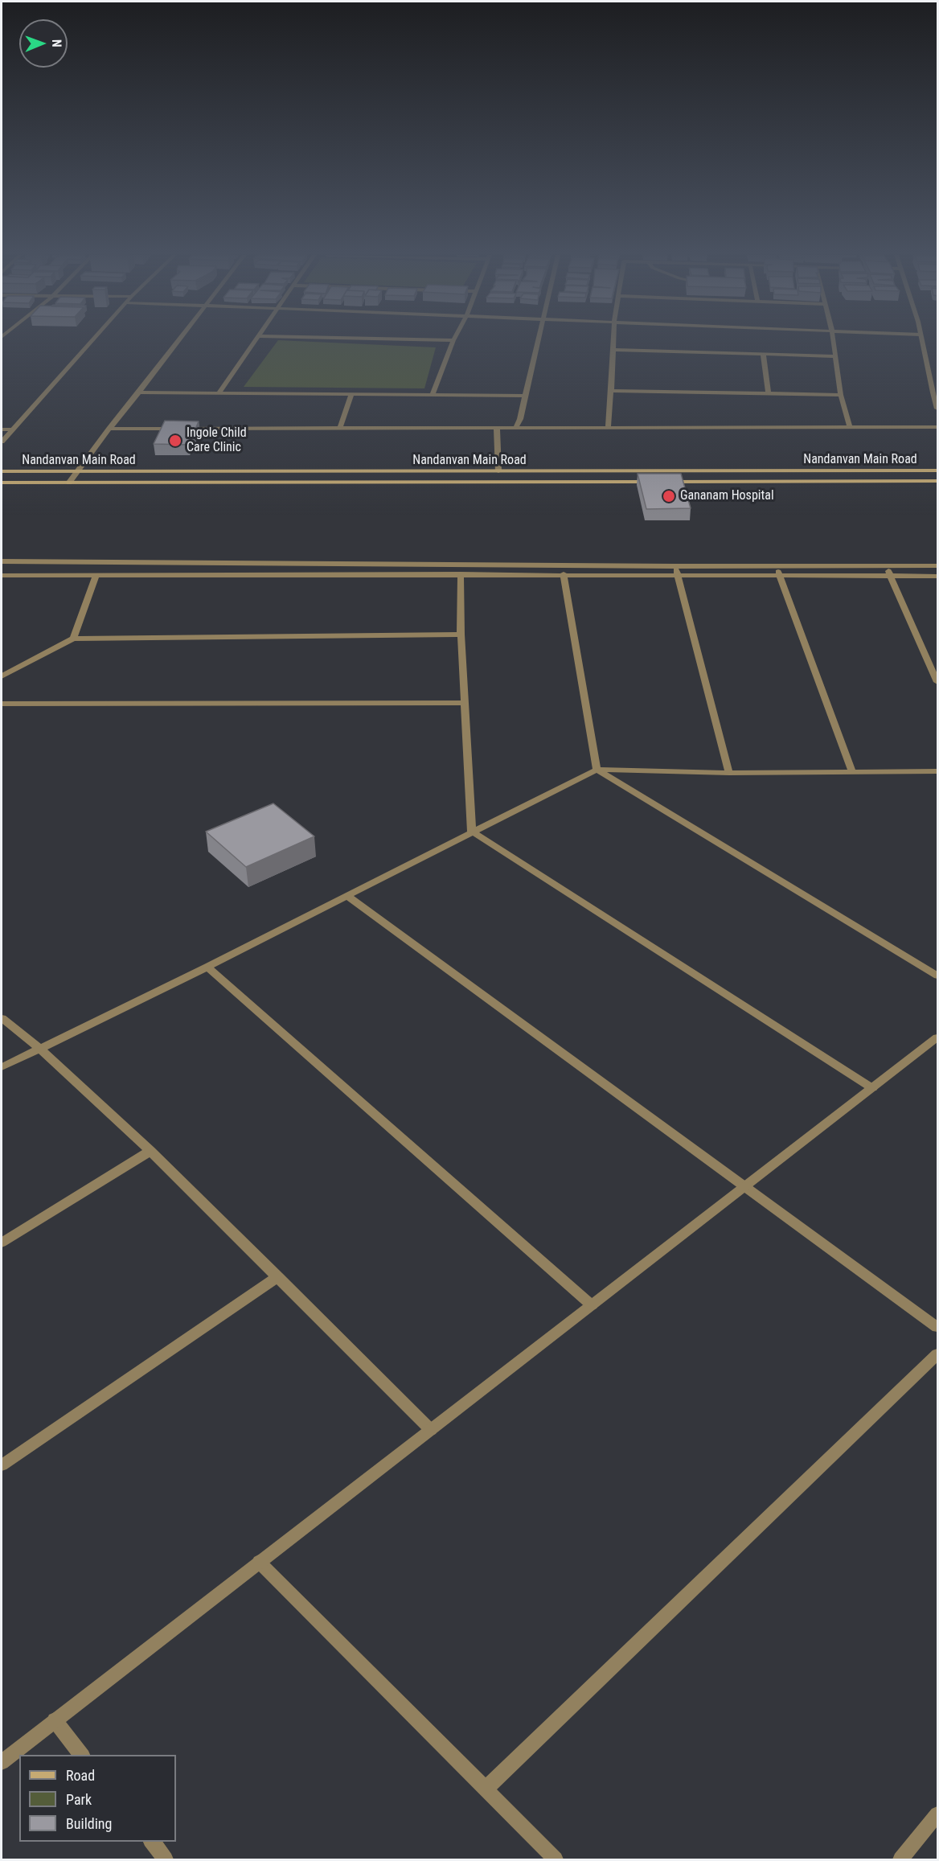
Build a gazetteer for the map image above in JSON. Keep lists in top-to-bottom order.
{
  "streets": {
    "main road": ["Nandanvan Main Road"]
  },
  "places": ["Ingole Child Care Clinic", "Gananam Hospital"],
  "legend": ["Road", "Park", "Building"],
  "north": "right"
}
